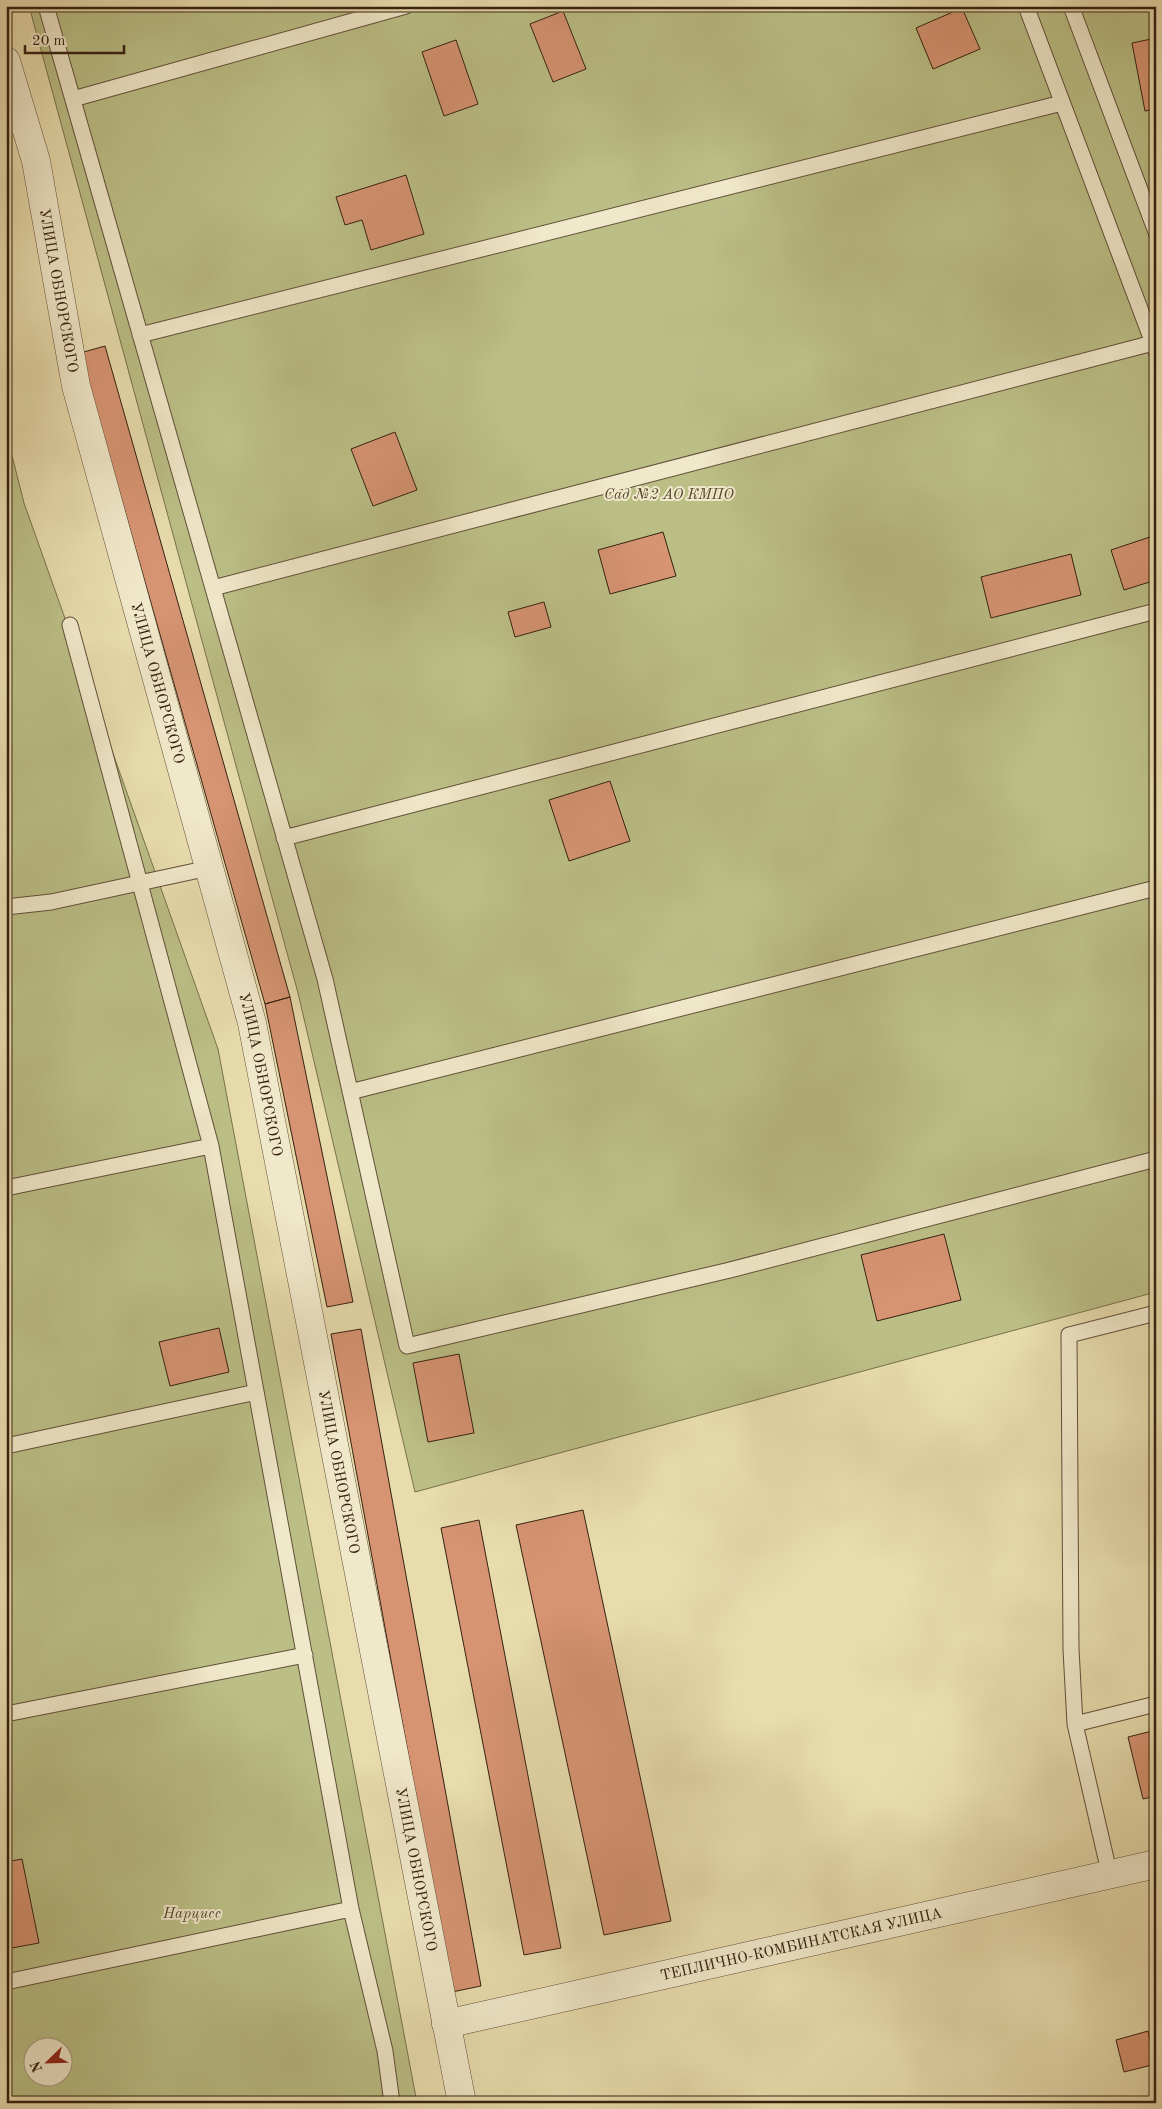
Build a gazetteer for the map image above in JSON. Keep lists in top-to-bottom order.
{
  "streets": {
    "street": ["УЛИЦА ОБНОРСКОГО", "ТЕПЛИЧНО-КОМБИНАТСКАЯ УЛИЦА"]
  },
  "crossings": [
    ["УЛИЦА ОБНОРСКОГО", "ТЕПЛИЧНО-КОМБИНАТСКАЯ УЛИЦА"]
  ],
  "parks": ["Сад №2 АО КМПО", "Нарцисс"],
  "scale_bar": "20 m",
  "north": "bottom left"
}
